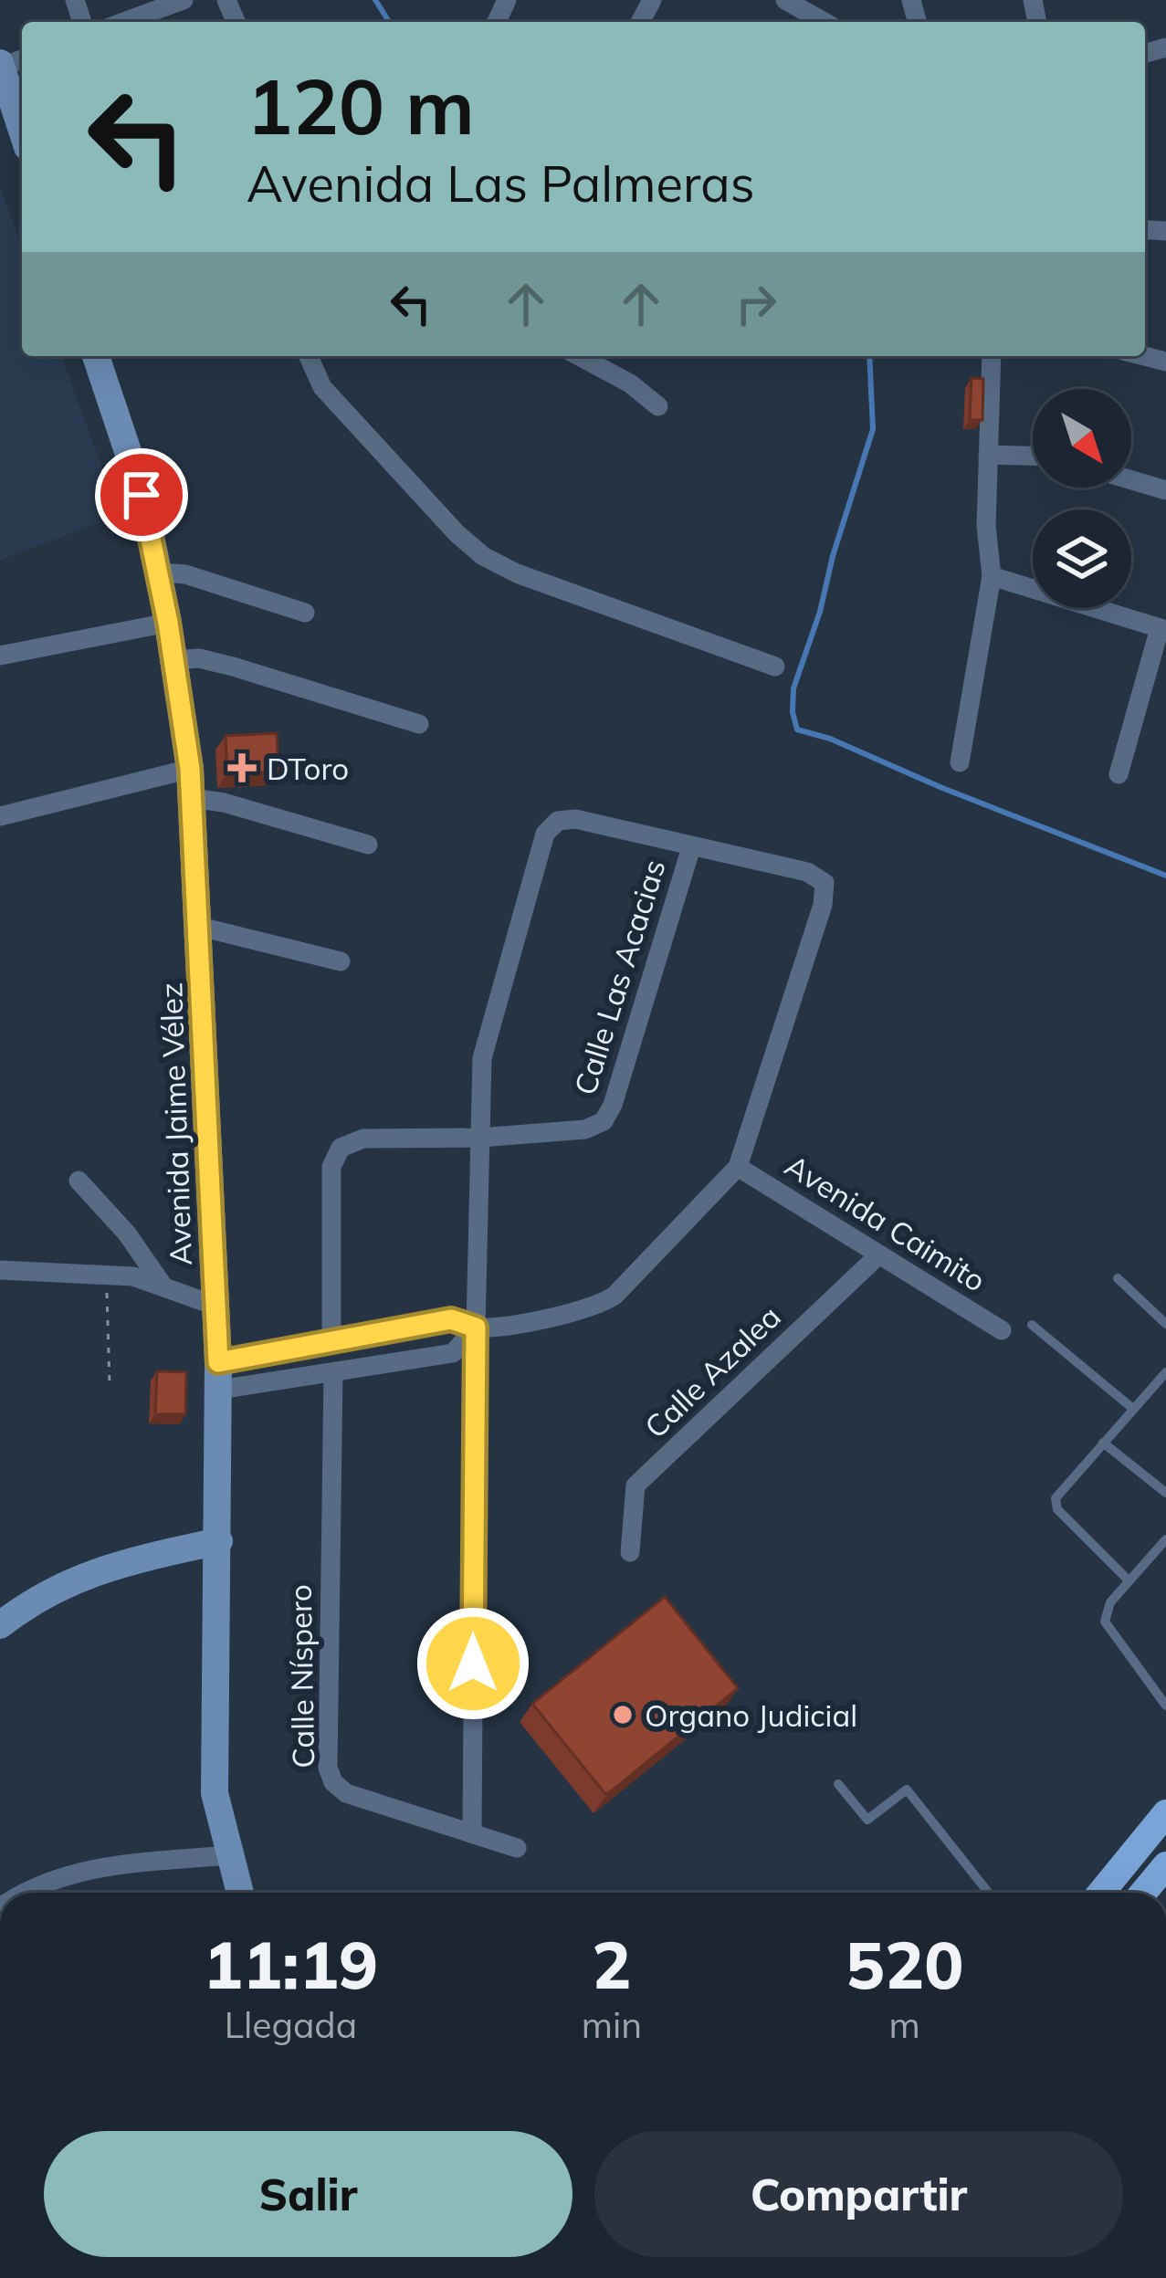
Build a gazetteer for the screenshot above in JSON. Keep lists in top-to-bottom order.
{
  "streets": {
    "street": [
      "Calle Las Acacias",
      "Avenida Jaime Vélez",
      "Avenida Caimito",
      "Calle Azalea",
      "Calle Níspero"
    ]
  },
  "crossings": [
    ["Avenida Caimito", "Calle Azalea"]
  ],
  "places": {
    "health": ["DToro"],
    "other": ["Organo Judicial"]
  },
  "north": "bottom right",
  "page": {
    "turn": ["120 m", "Avenida Las Palmeras"],
    "eta": [
      "11:19",
      "Llegada",
      "2",
      "min",
      "520",
      "m"
    ],
    "buttons": ["Salir", "Compartir"]
  }
}
